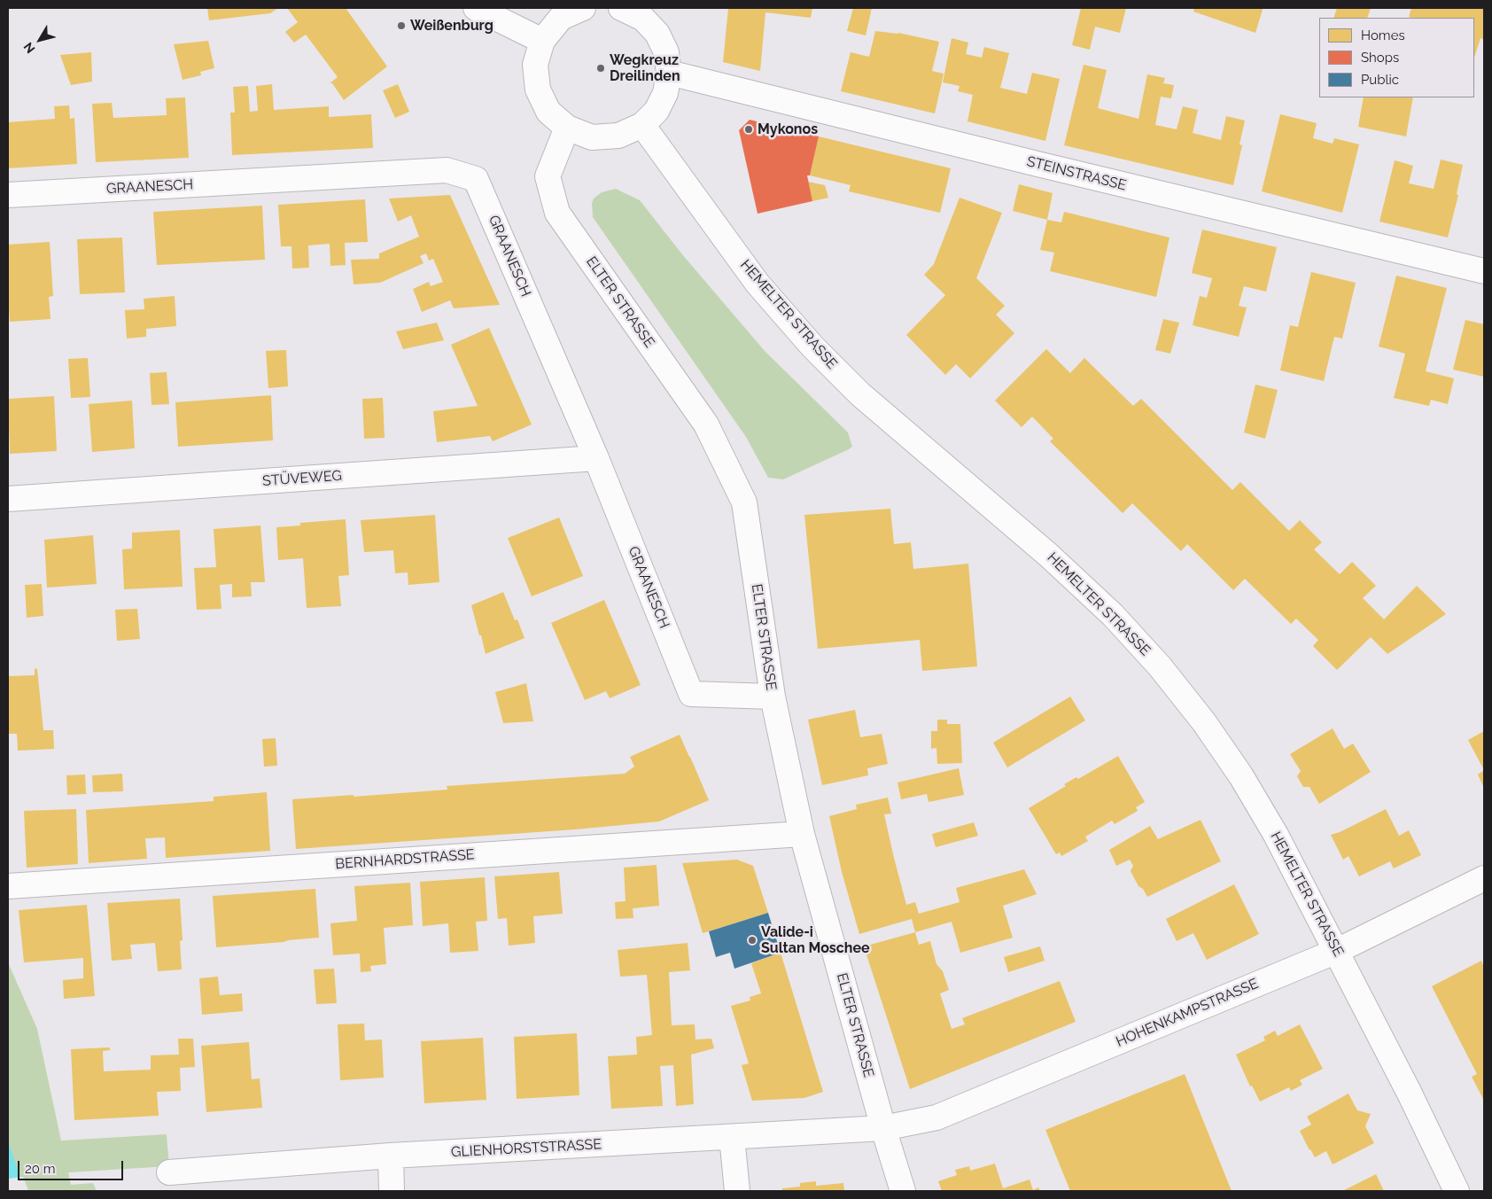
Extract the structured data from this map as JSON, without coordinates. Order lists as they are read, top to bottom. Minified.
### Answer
{"streets":{"street":["STEINSTRASSE","GRAANESCH","ELTER STRASSE","HEMELTER STRASSE","STÜVEWEG","BERNHARDSTRASSE","HOHENKAMPSTRASSE","GLIENHORSTSTRASSE"]},"crossings":[["GRAANESCH","ELTER STRASSE"],["GRAANESCH","STÜVEWEG"],["ELTER STRASSE","BERNHARDSTRASSE"],["ELTER STRASSE","HOHENKAMPSTRASSE"],["ELTER STRASSE","GLIENHORSTSTRASSE"],["HEMELTER STRASSE","HOHENKAMPSTRASSE"],["HOHENKAMPSTRASSE","GLIENHORSTSTRASSE"]],"places":["Weißenburg","Wegkreuz Dreilinden","Mykonos","Valide-i Sultan Moschee"],"legend":["Homes","Shops","Public"],"scale_bar":"20 m","north":"bottom left"}
